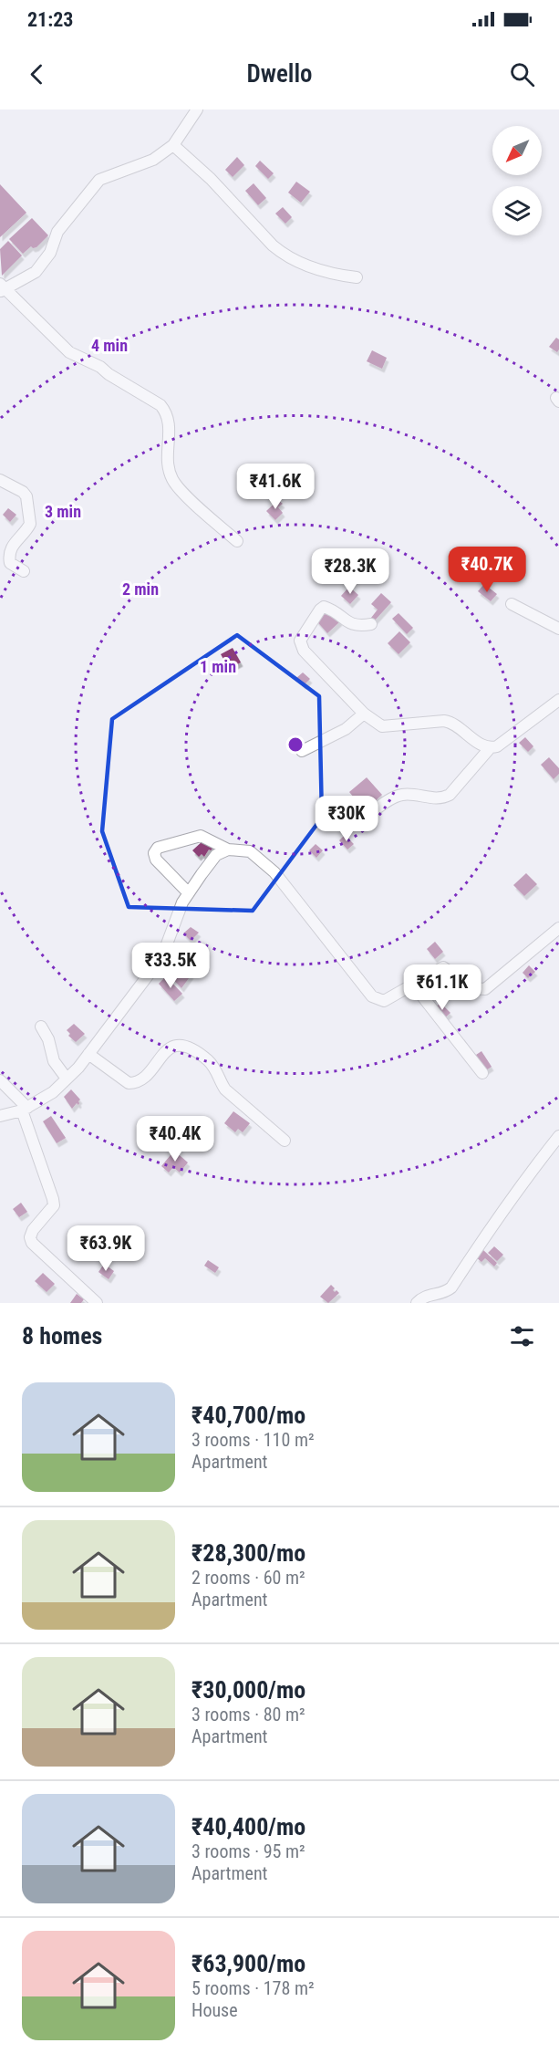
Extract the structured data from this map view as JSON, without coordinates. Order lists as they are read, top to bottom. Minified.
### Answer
{"north":"bottom left","page":{"status":"21:23","header":"Dwello","price":["₹41.6K","₹40.7K","₹28.3K","₹30K","₹33.5K","₹61.1K","₹40.4K","₹63.9K"],"heading":"8 homes","list":[{"name":"₹40,700/mo","note":"3 rooms · 110 m² · Apartment"},{"name":"₹28,300/mo","note":"2 rooms · 60 m² · Apartment"},{"name":"₹30,000/mo","note":"3 rooms · 80 m² · Apartment"},{"name":"₹40,400/mo","note":"3 rooms · 95 m² · Apartment"},{"name":"₹63,900/mo","note":"5 rooms · 178 m² · House"}]},"rings":["4 min","3 min","2 min","1 min"]}
